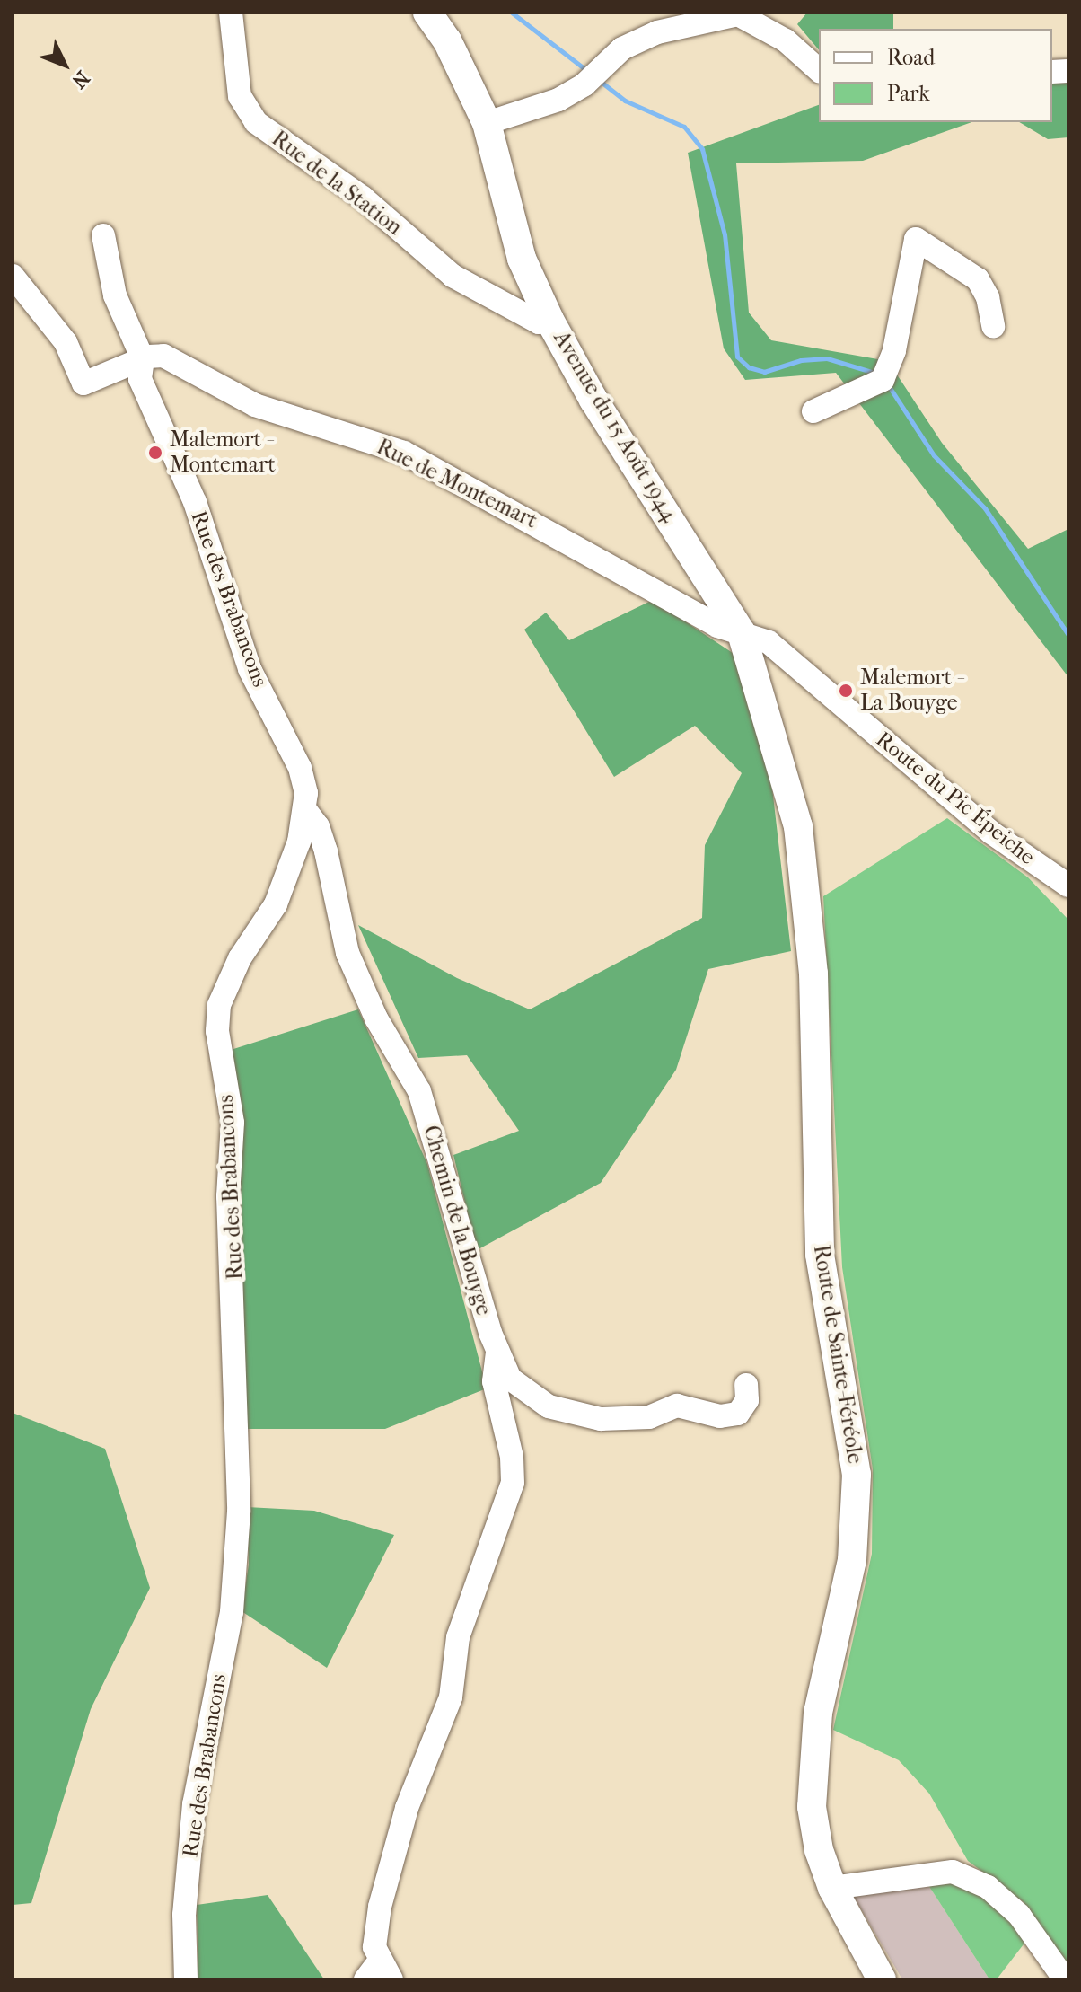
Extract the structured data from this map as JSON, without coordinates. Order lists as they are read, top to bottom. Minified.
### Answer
{"streets":{"main road":["Avenue du 15 Août 1944","Route de Sainte-Féréole"],"street":["Rue de la Station","Rue de Montemart","Rue des Brabancons","Route du Pic Épeiche","Chemin de la Bouyge"]},"crossings":[["Rue de la Station","Avenue du 15 Août 1944"],["Avenue du 15 Août 1944","Rue de Montemart"],["Avenue du 15 Août 1944","Route du Pic Épeiche"],["Avenue du 15 Août 1944","Route de Sainte-Féréole"],["Rue de Montemart","Rue des Brabancons"],["Rue de Montemart","Route du Pic Épeiche"],["Rue de Montemart","Route de Sainte-Féréole"],["Rue des Brabancons","Chemin de la Bouyge"],["Route du Pic Épeiche","Route de Sainte-Féréole"]],"places":["Malemort - Montemart","Malemort - La Bouyge"],"legend":["Road","Park"],"north":"bottom right"}
